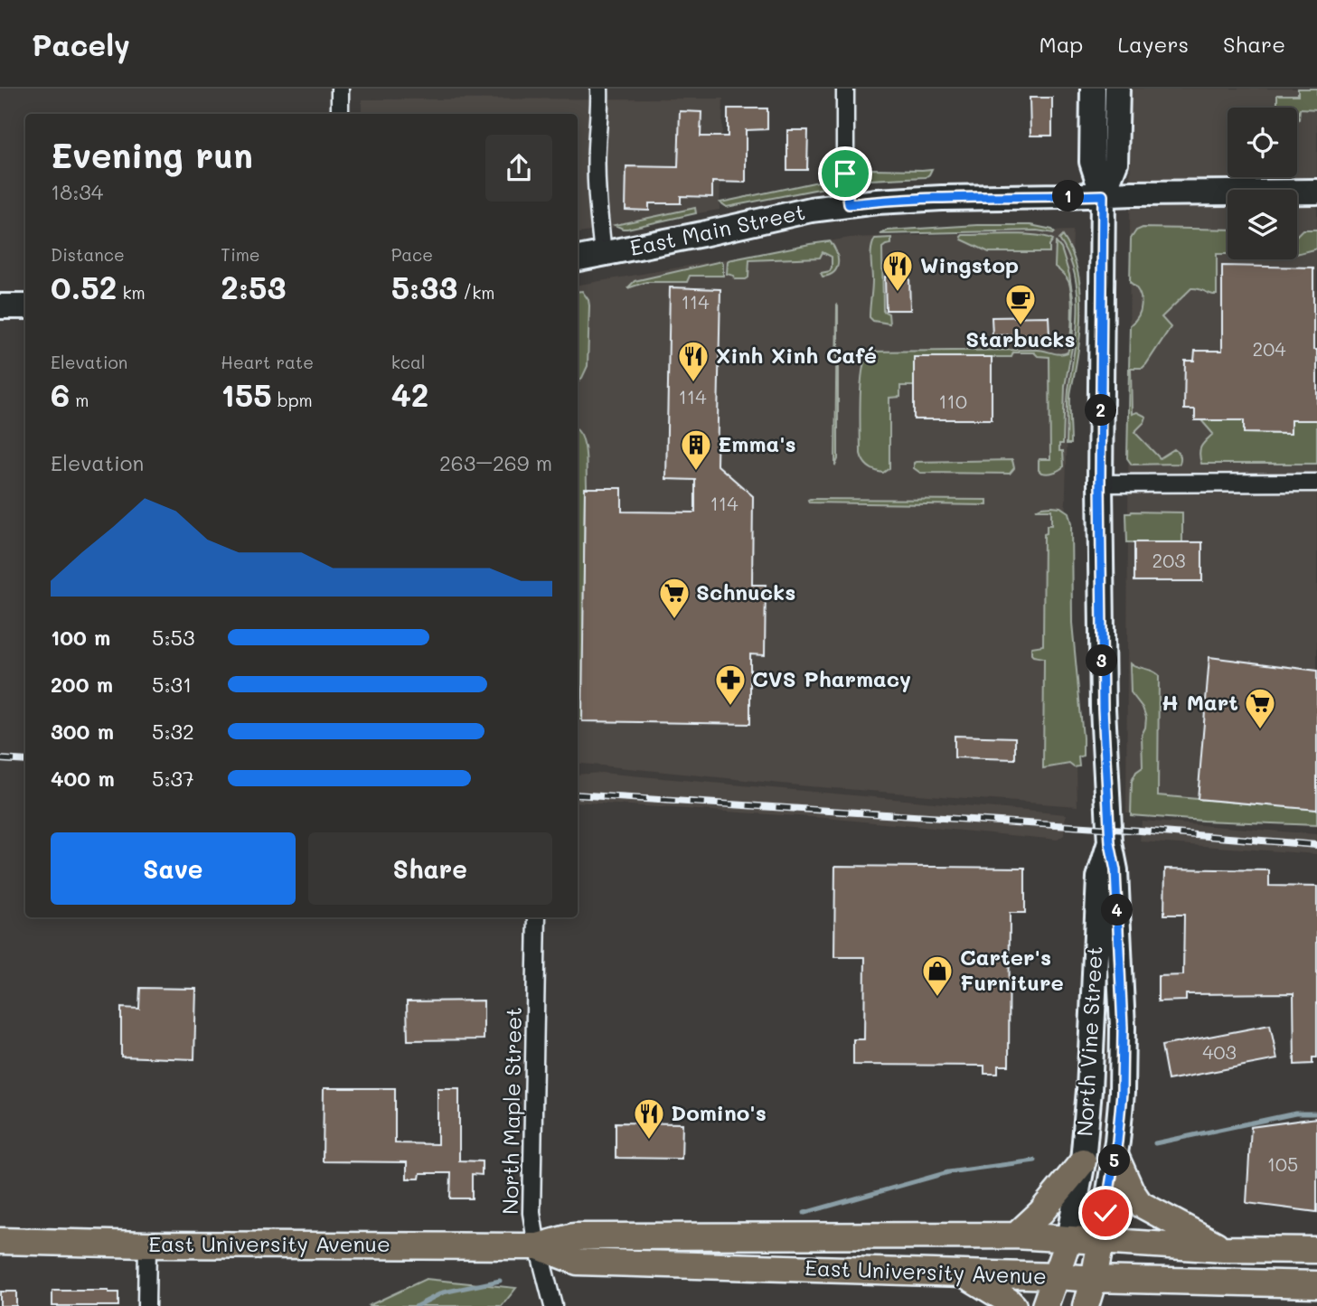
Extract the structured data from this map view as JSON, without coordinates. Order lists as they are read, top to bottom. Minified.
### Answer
{"streets":{"main road":["East Main Street","North Vine Street","East University Avenue"],"street":["North Maple Street"]},"crossings":[["East Main Street","North Vine Street"],["North Vine Street","East University Avenue"],["North Maple Street","East University Avenue"]],"places":{"restaurant":["Wingstop","Xinh Xinh Café","Domino's"],"cafe":["Starbucks"],"building":["Emma's"],"supermarket":["Schnucks","H Mart"],"pharmacy":["CVS Pharmacy"],"shop":["Carter's Furniture"]},"house_numbers":["114","204","114","110","114","203","403","105"],"page":{"header":"Pacely","nav":["Map","Layers","Share"],"heading":["Evening run","18:34"],"pins":["1","2","3","4","5"],"stats":[["Distance","0.52 km"],["Time","2:53"],["Pace","5:33 /km"],["Elevation","6 m"],["Heart rate","155 bpm"],["kcal","42"]],"chart":["Elevation","263–269 m"],"list":[{"name":"100 m","note":"5:53"},{"name":"200 m","note":"5:31"},{"name":"300 m","note":"5:32"},{"name":"400 m","note":"5:37"}],"buttons":["Save","Share"]}}
